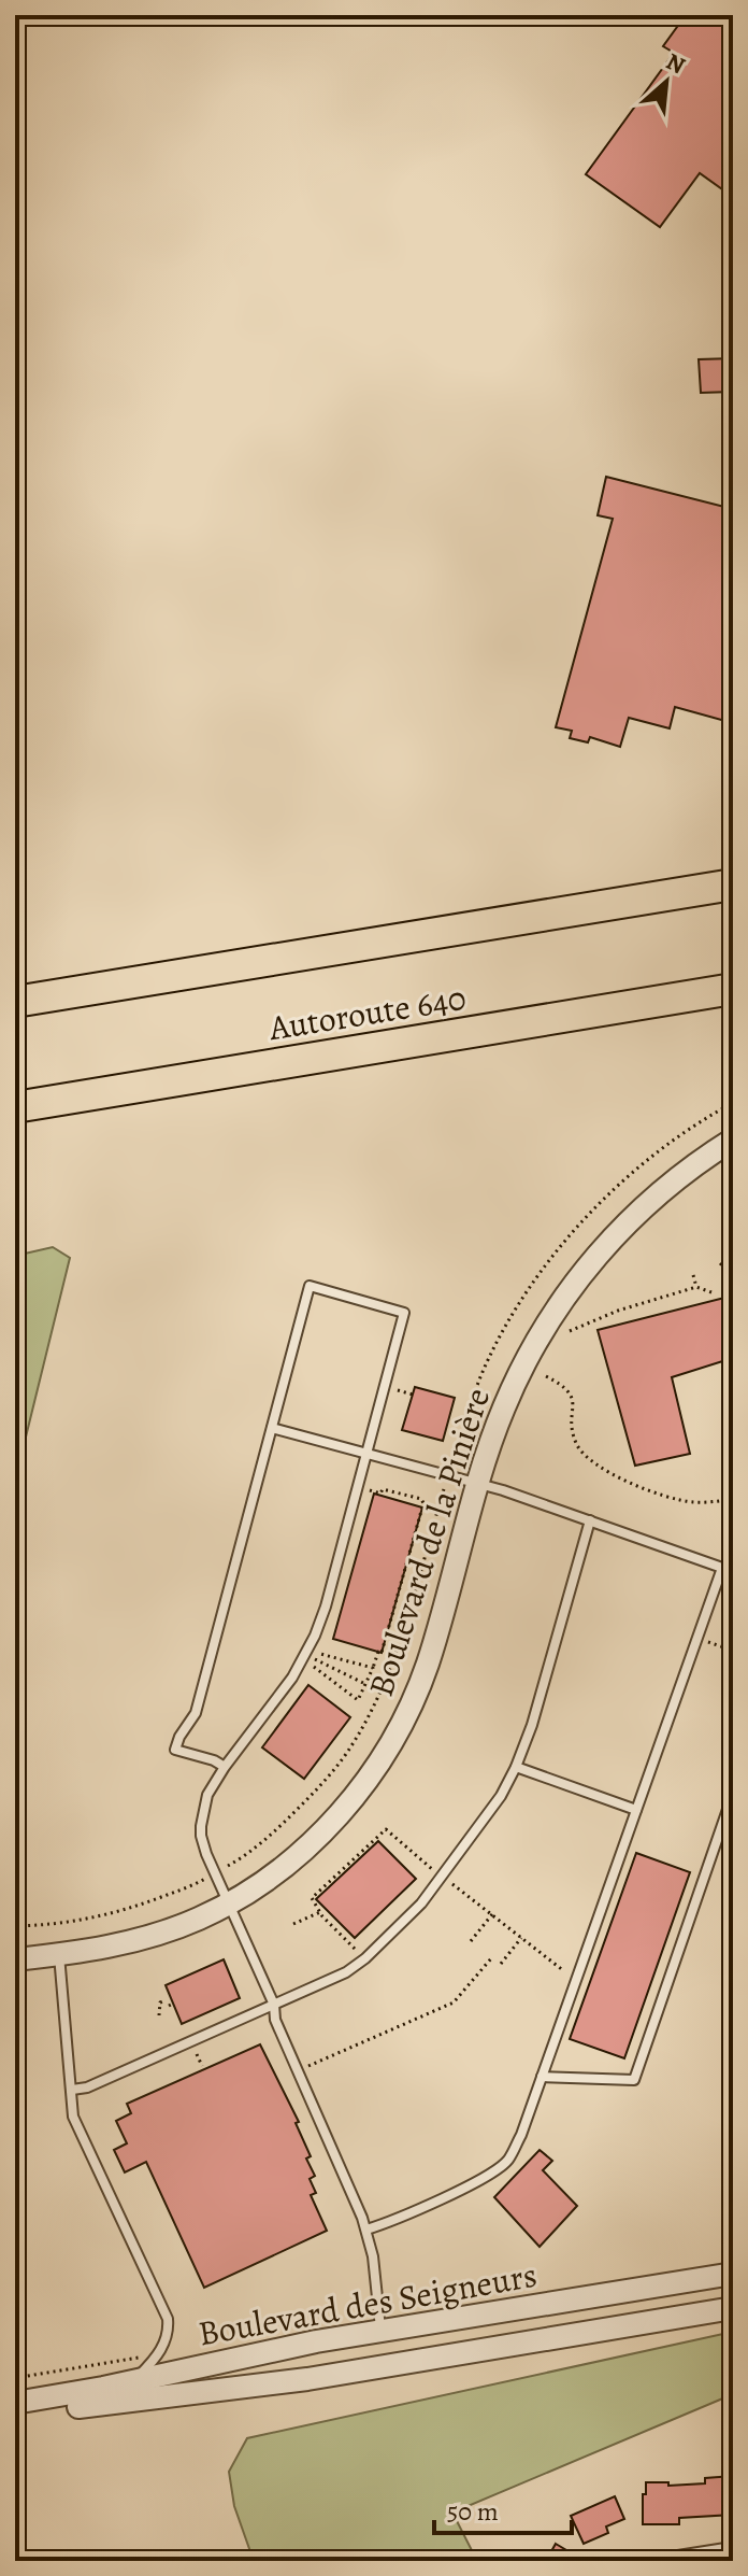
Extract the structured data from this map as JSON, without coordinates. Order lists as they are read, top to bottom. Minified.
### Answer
{"streets":{"highway":["Autoroute 640"],"street":["Boulevard de la Pinière","Boulevard des Seigneurs"]},"scale_bar":"50 m","north":"top right"}
